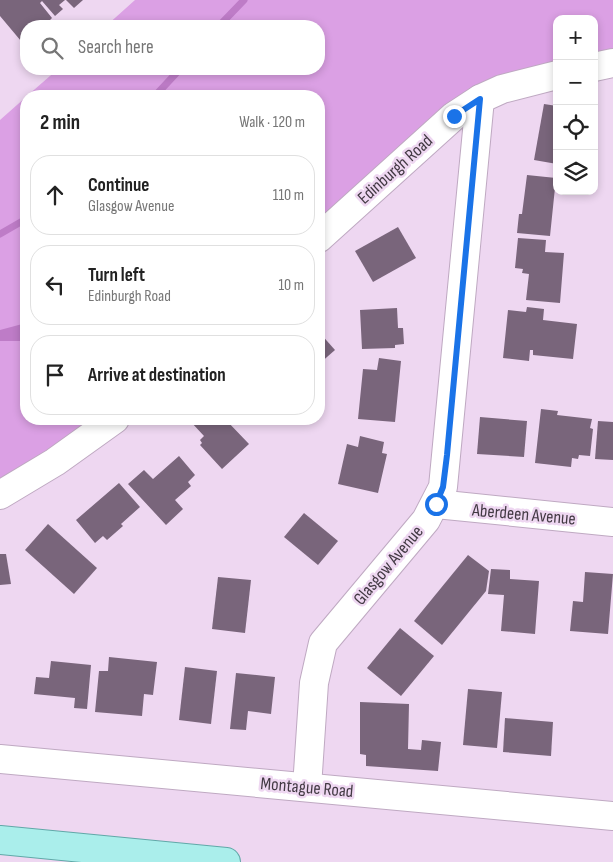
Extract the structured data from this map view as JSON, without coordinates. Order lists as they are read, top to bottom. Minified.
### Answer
{"streets":{"street":["Edinburgh Road","Aberdeen Avenue","Glasgow Avenue","Montague Road"]},"crossings":[["Edinburgh Road","Glasgow Avenue"],["Aberdeen Avenue","Glasgow Avenue"],["Glasgow Avenue","Montague Road"]],"page":{"map_buttons":["+","−"],"search":"Search here","heading":["2 min","Walk · 120 m"],"list":[["Continue","Glasgow Avenue","110 m"],["Turn left","Edinburgh Road","10 m"],"Arrive at destination"]}}
